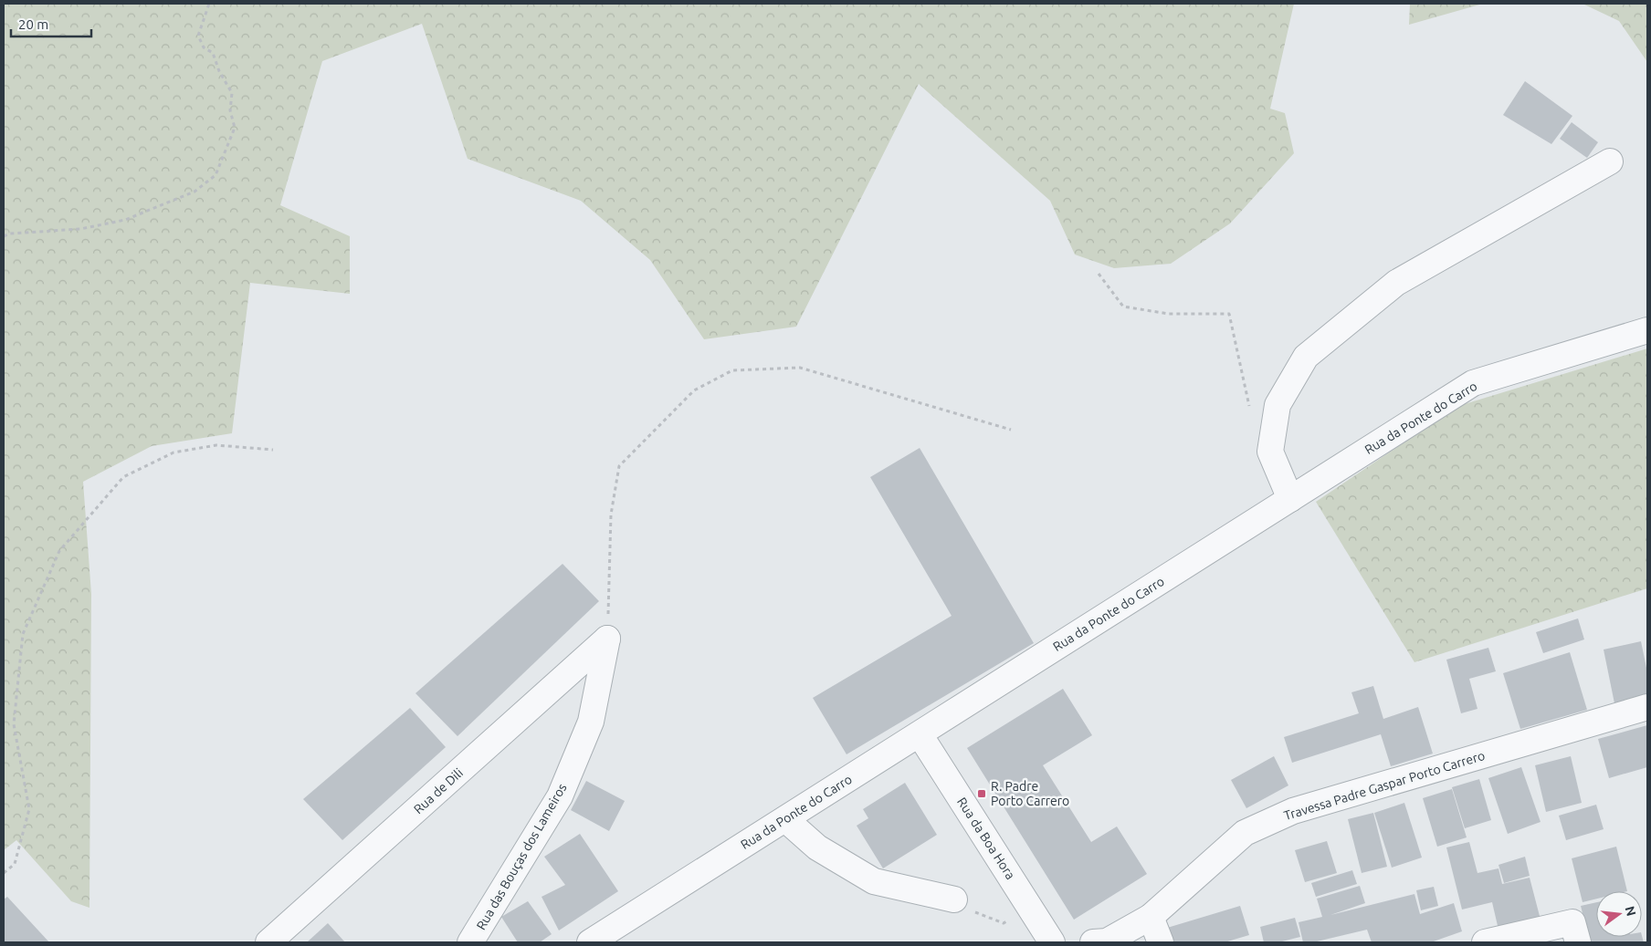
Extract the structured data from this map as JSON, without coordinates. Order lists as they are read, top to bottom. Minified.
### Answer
{"streets":{"street":["Rua da Ponte do Carro","Travessa Padre Gaspar Porto Carrero","Rua de Dili","Rua da Boa Hora","Rua das Bouças dos Lameiros"]},"crossings":[["Rua da Ponte do Carro","Rua da Boa Hora"],["Rua de Dili","Rua das Bouças dos Lameiros"]],"places":{"transit":["R. Padre Porto Carrero"]},"scale_bar":"20 m","north":"right"}
